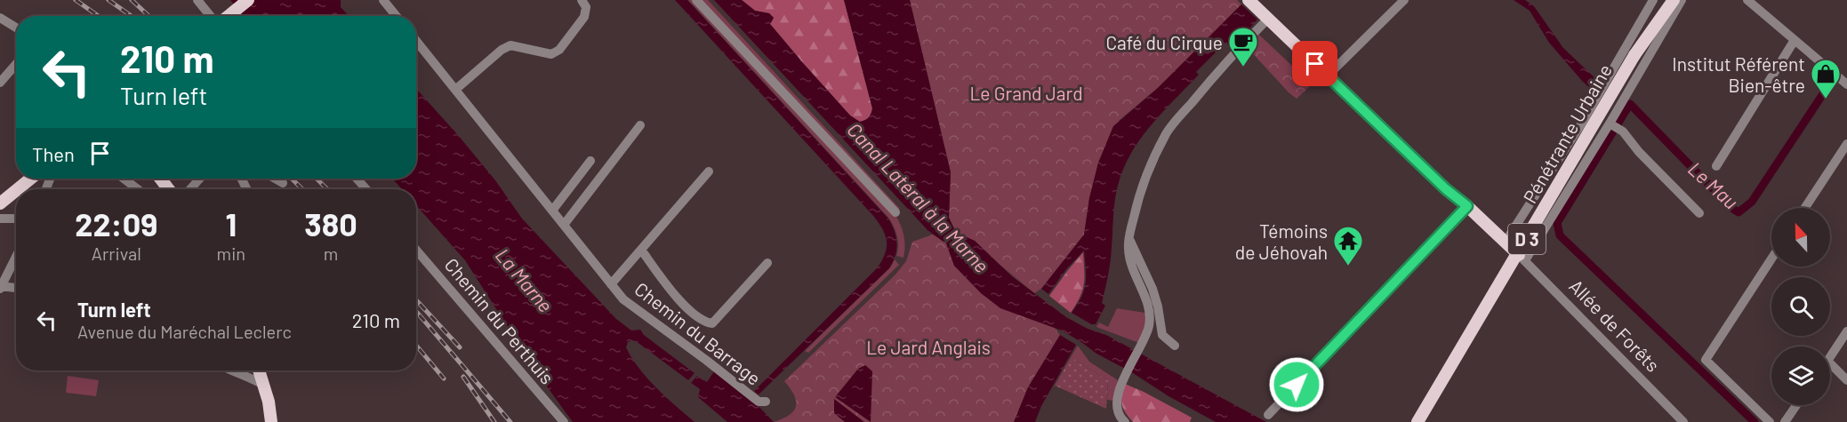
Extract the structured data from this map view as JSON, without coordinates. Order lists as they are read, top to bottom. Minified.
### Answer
{"streets":{"main road":["Pénétrante Urbaine","D 3"],"street":["Chemin du Perthuis","Allée de Forêts","Chemin du Barrage"]},"crossings":[["Pénétrante Urbaine","D 3"]],"water":["Le Mau","Canal Latéral à la Marne","La Marne"],"parks":["Le Grand Jard","Le Jard Anglais"],"places":{"cafe":["Café du Cirque"],"shop":["Institut Référent Bien-être"],"temple":["Témoins de Jéhovah"]},"north":"top","page":{"turn":["210 m","Turn left"],"then":"Then","eta":["22:09","Arrival","1","min","380","m"],"list":[{"name":"Turn left","note":"Avenue du Maréchal Leclerc","value":"210 m"}]}}
